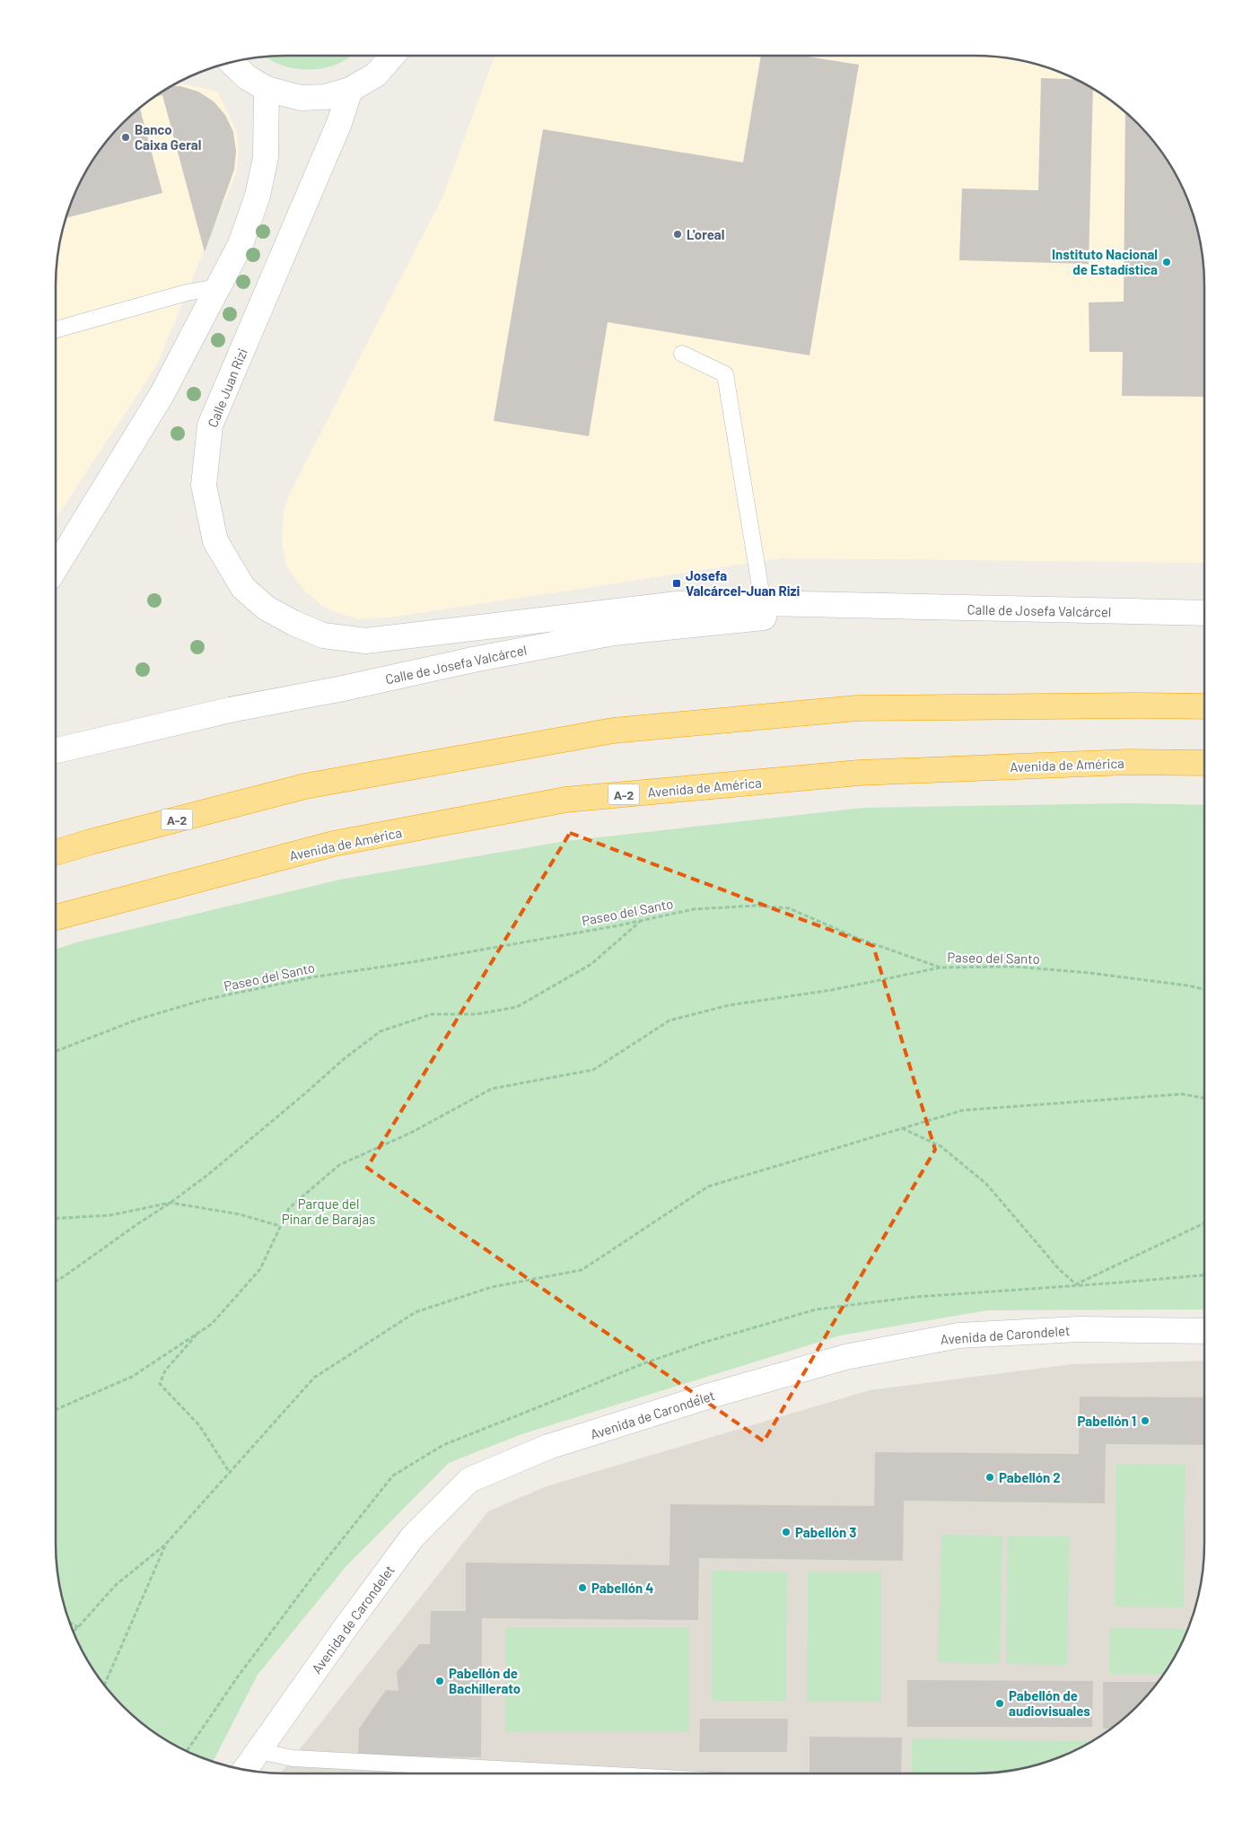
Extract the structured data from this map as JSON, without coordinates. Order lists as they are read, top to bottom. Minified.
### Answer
{"streets":{"highway":["Avenida de América","A-2"],"street":["Calle Juan Rizi","Calle de Josefa Valcárcel","Avenida de Carondelet"],"path":["Paseo del Santo"]},"crossings":[["Calle Juan Rizi","Calle de Josefa Valcárcel"]],"parks":["Parque del Pinar de Barajas"],"places":{"other":["Banco Caixa Geral","L'oreal","Instituto Nacional de Estadística","Pabellón 1","Pabellón 2","Pabellón 3","Pabellón 4","Pabellón de Bachillerato","Pabellón de audiovisuales"],"transit":["Josefa Valcárcel-Juan Rizi"]}}
